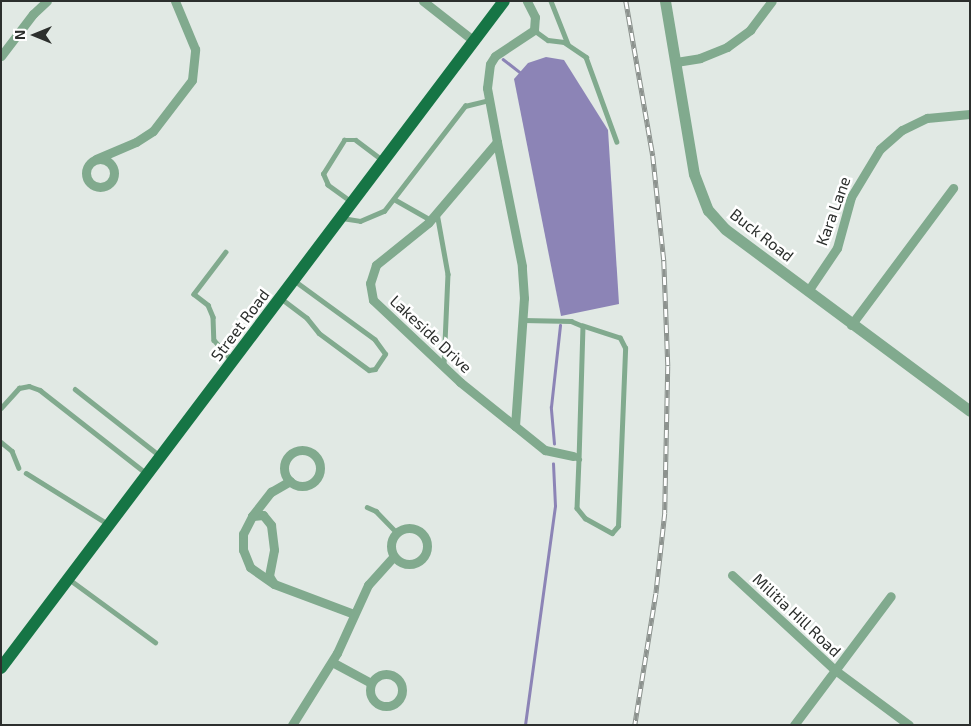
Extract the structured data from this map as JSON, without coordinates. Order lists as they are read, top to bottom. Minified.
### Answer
{"streets":{"main road":["Street Road"],"street":["Kara Lane","Buck Road","Lakeside Drive","Militia Hill Road"]},"crossings":[["Kara Lane","Buck Road"]],"north":"left"}
